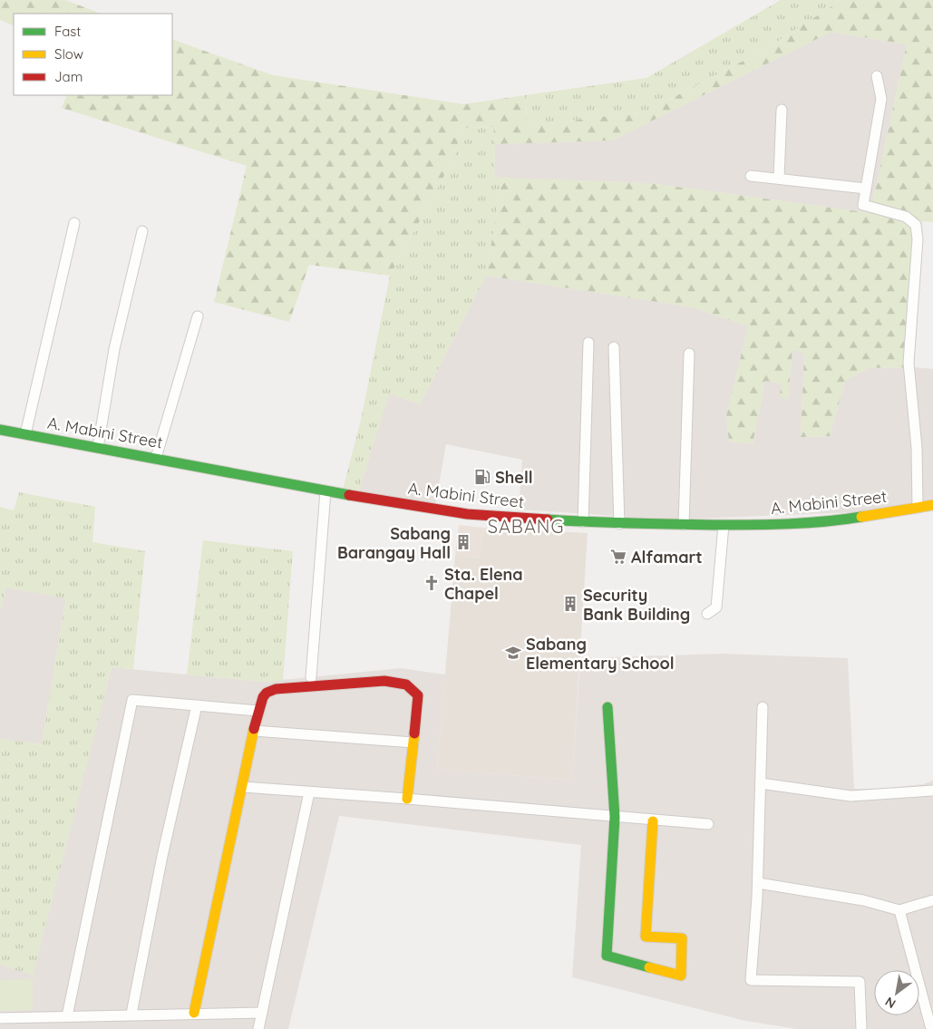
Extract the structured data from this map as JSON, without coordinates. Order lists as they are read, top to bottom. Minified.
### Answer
{"streets":{"street":["A. Mabini Street"]},"districts":["SABANG"],"places":{"fuel station":["Shell"],"building":["Sabang Barangay Hall","Security Bank Building"],"supermarket":["Alfamart"],"church":["Sta. Elena Chapel"],"school or university":["Sabang Elementary School"]},"legend":["Fast","Slow","Jam"],"north":"bottom left"}
